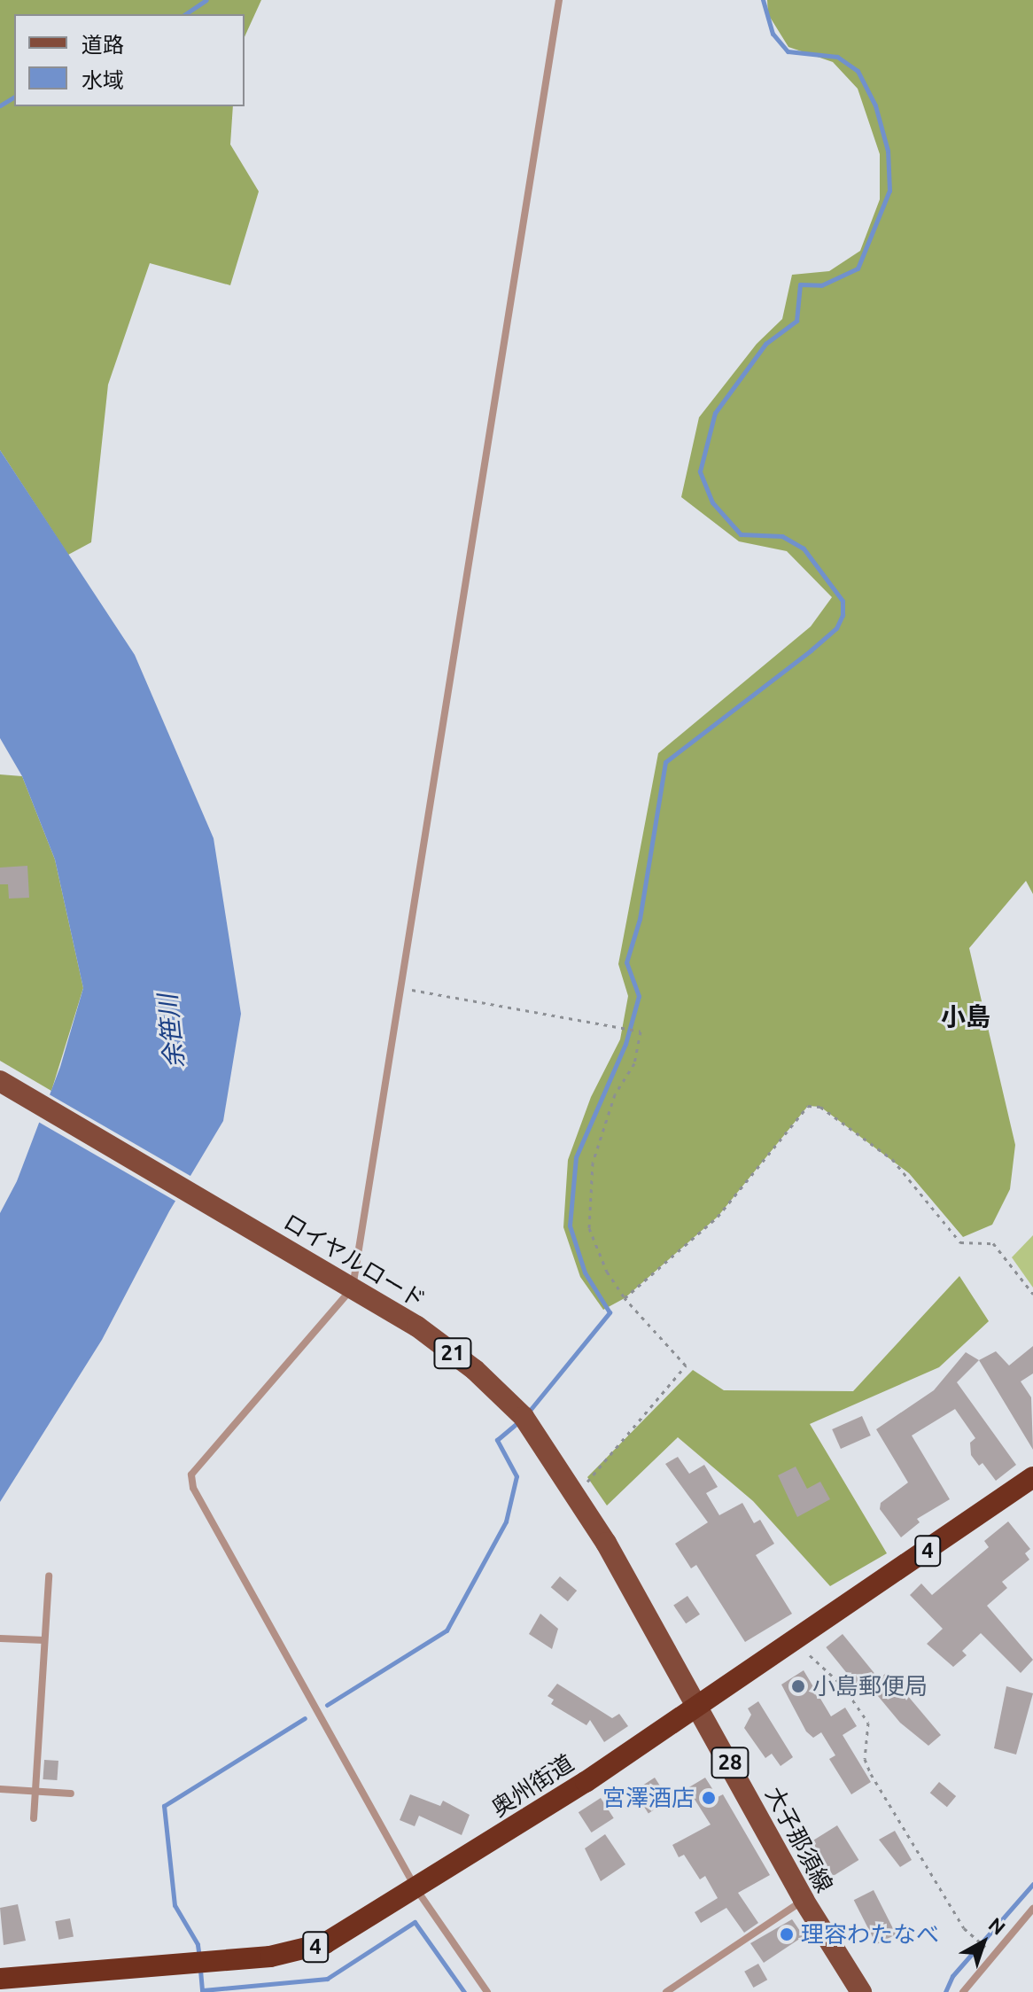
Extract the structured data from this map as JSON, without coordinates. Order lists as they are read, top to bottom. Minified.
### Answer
{"streets":{"highway":["4","奥州街道"],"main road":["ロイヤルロード","21","28","大子那須線"]},"crossings":[["ロイヤルロード","奥州街道"],["ロイヤルロード","大子那須線"],["奥州街道","大子那須線"]],"districts":["小島"],"water":["余笹川"],"places":["小島郵便局","宮澤酒店","理容わたなべ"],"legend":["道路","水域"],"north":"top right"}
